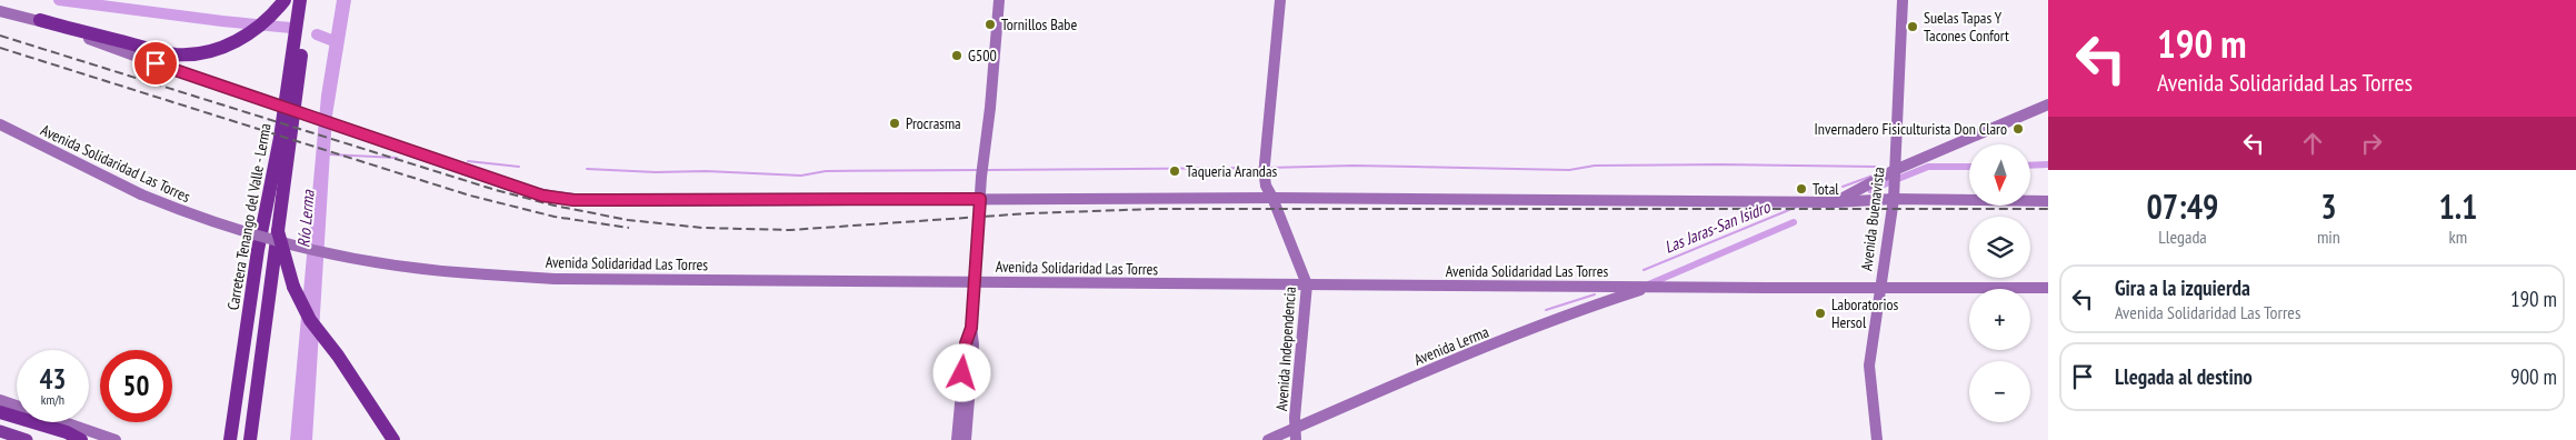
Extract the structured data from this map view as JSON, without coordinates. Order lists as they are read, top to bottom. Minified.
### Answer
{"streets":{"highway":["Carretera Tenango del Valle - Lerma"],"main road":["Avenida Solidaridad Las Torres","Avenida Buenavista","Avenida Lerma","Avenida Independencia"]},"crossings":[["Avenida Solidaridad Las Torres","Avenida Buenavista"],["Avenida Solidaridad Las Torres","Avenida Lerma"],["Avenida Solidaridad Las Torres","Avenida Independencia"],["Avenida Lerma","Avenida Independencia"]],"water":["Río Lerma","Las Jaras-San Isidro"],"places":["Tornillos Babe","Suelas Tapas Y Tacones Confort","G500","Procrasma","Invernadero Fisiculturista Don Claro","Taqueria Arandas","Total","Laboratorios Hersol"],"north":"bottom","page":{"turn":["190 m","Avenida Solidaridad Las Torres"],"map_buttons":["+","−"],"eta":["07:49","Llegada","3","min","1.1","km"],"list":[{"name":"Gira a la izquierda","note":"Avenida Solidaridad Las Torres","value":"190 m"},{"name":"Llegada al destino","value":"900 m"}],"speed":"43 km/h","limit":"50"}}
